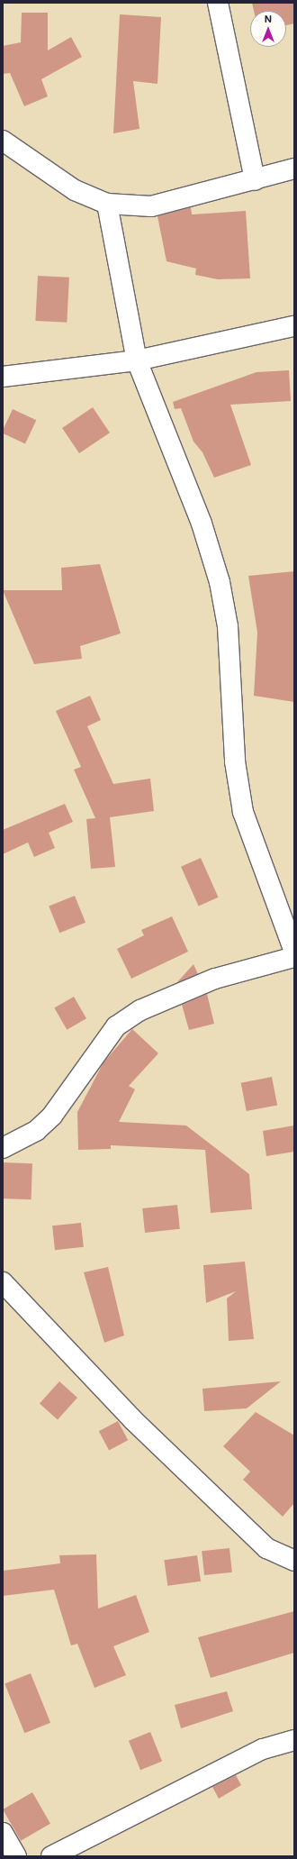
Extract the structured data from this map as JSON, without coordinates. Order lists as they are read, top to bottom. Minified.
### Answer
{"north":"top"}
